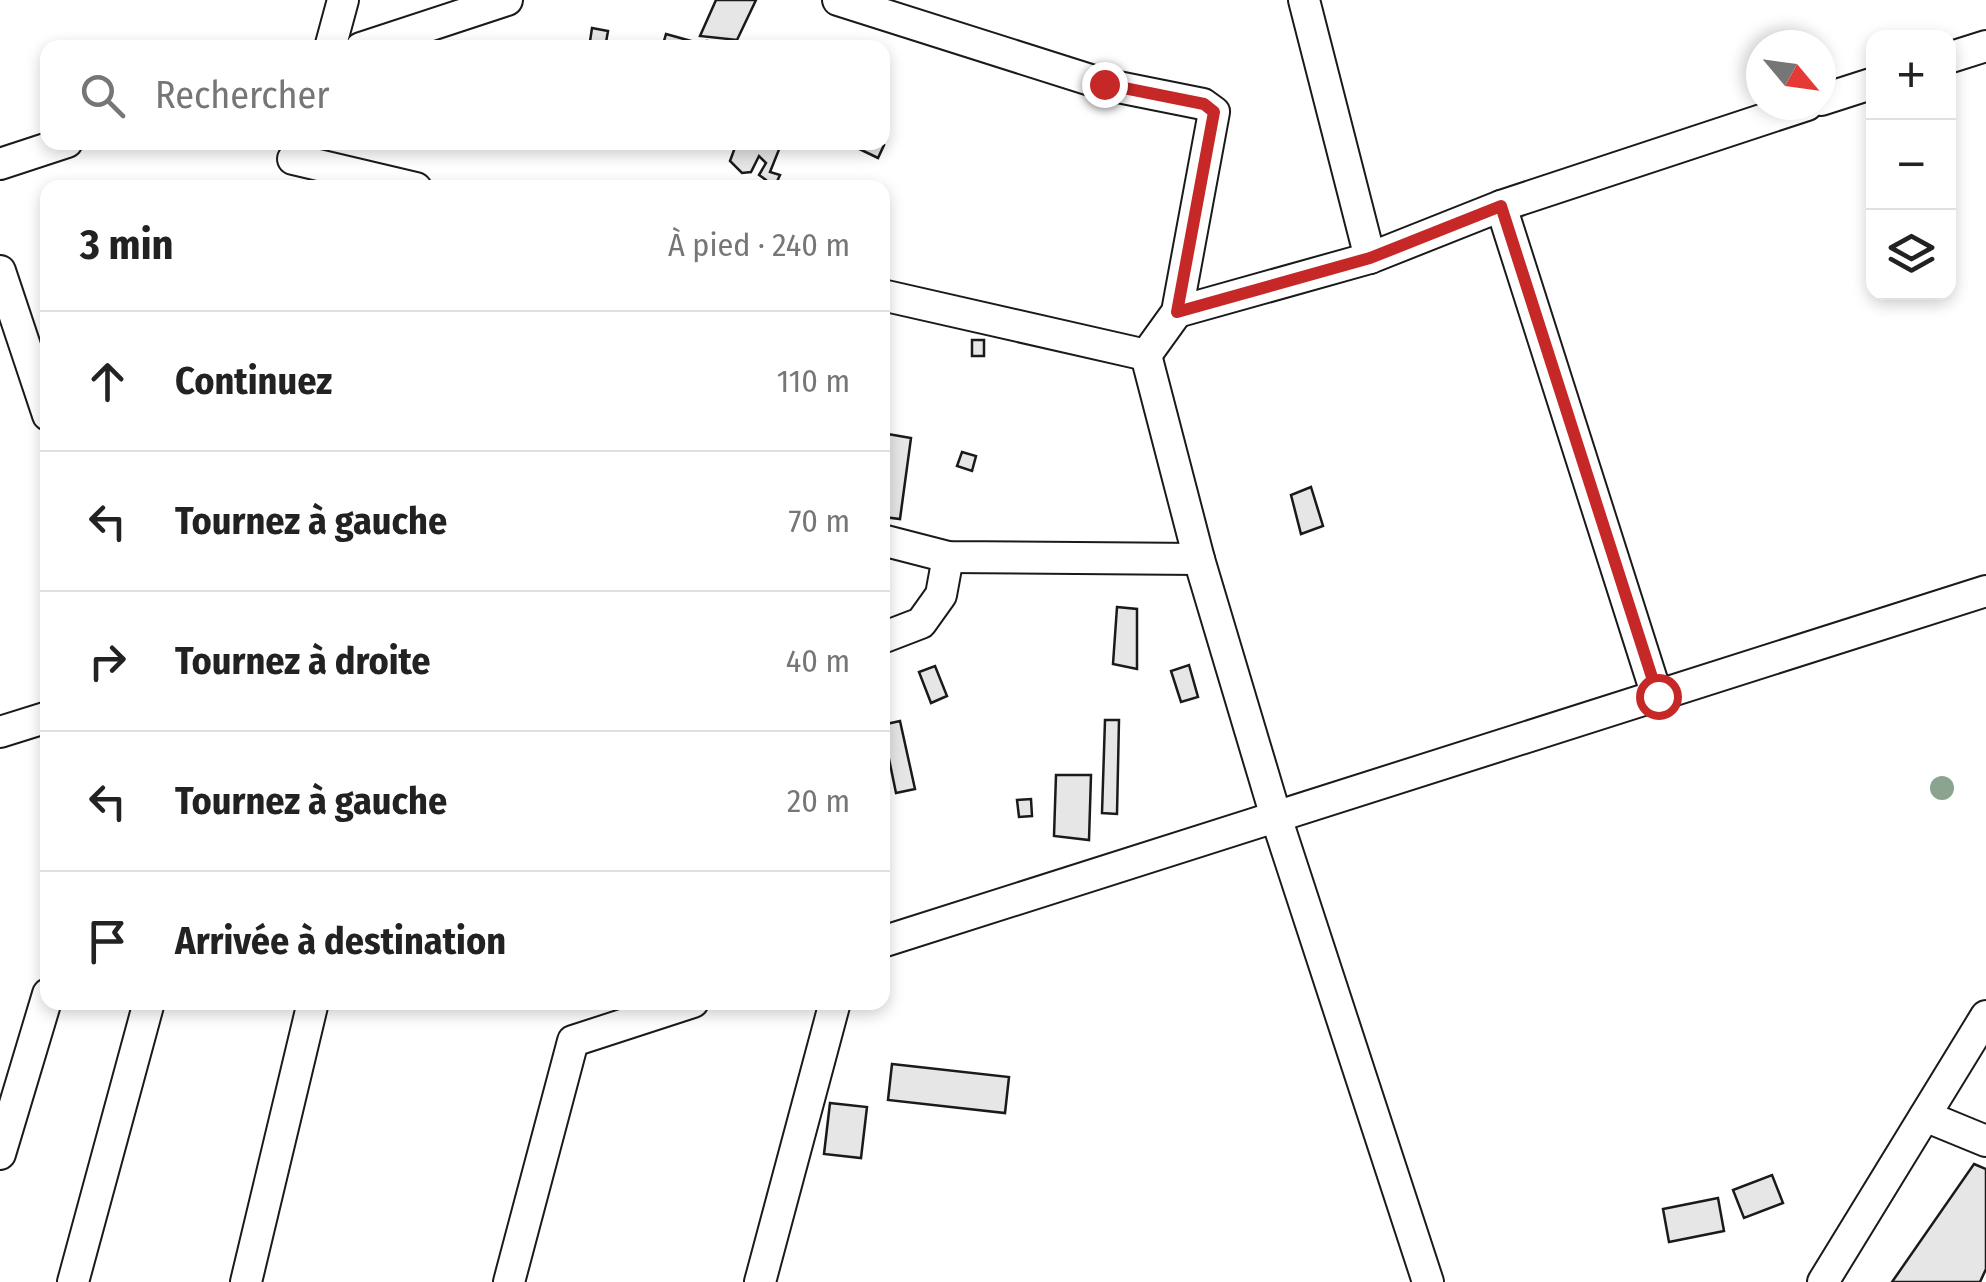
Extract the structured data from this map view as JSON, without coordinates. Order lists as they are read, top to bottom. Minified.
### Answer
{"north":"bottom right","page":{"map_buttons":["+","−"],"search":"Rechercher","heading":["3 min","À pied · 240 m"],"list":[["Continuez","110 m"],["Tournez à gauche","70 m"],["Tournez à droite","40 m"],["Tournez à gauche","20 m"],"Arrivée à destination"]}}
